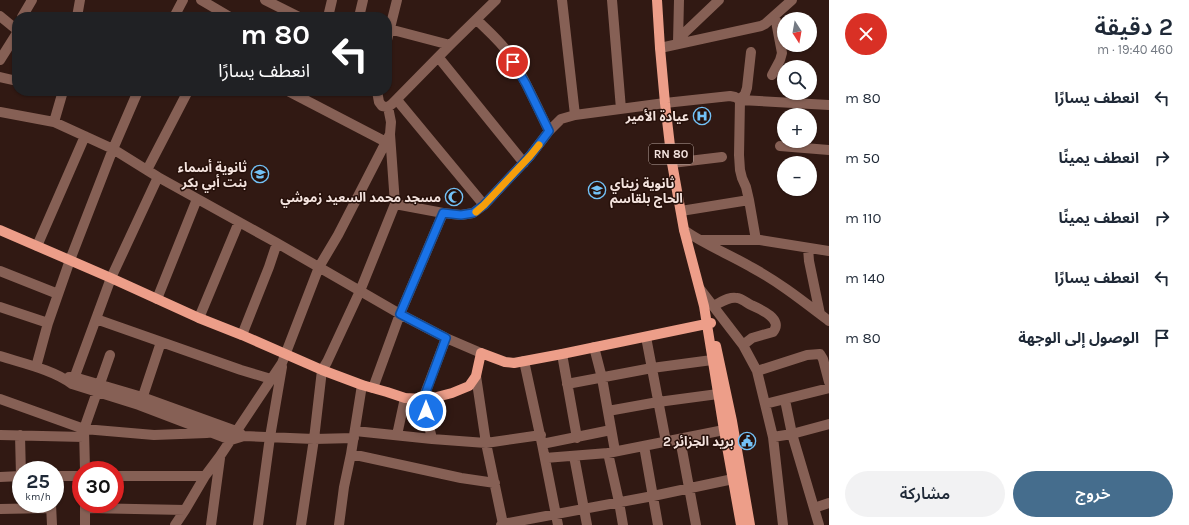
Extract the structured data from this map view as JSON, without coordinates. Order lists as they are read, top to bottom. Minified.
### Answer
{"streets":{"main road":["RN 80"]},"places":{"hospital":["عيادة الأمير"],"school or university":["ثانوية أسماء بنت أبي بكر","ثانوية زيناي الحاج بلقاسم"],"mosque":["مسجد محمد السعيد زموشي"],"public building":["بريد الجزائر 2"]},"north":"bottom","page":{"heading":["2 دقيقة","460 m · 19:40"],"map_buttons":["+","−"],"turn":["80 m","انعطف يسارًا"],"list":[{"name":"انعطف يسارًا","value":"80 m"},{"name":"انعطف يمينًا","value":"50 m"},{"name":"انعطف يمينًا","value":"110 m"},{"name":"انعطف يسارًا","value":"140 m"},{"name":"الوصول إلى الوجهة","value":"80 m"}],"speed":"25 km/h","limit":"30","buttons":["خروج","مشاركة"]}}
